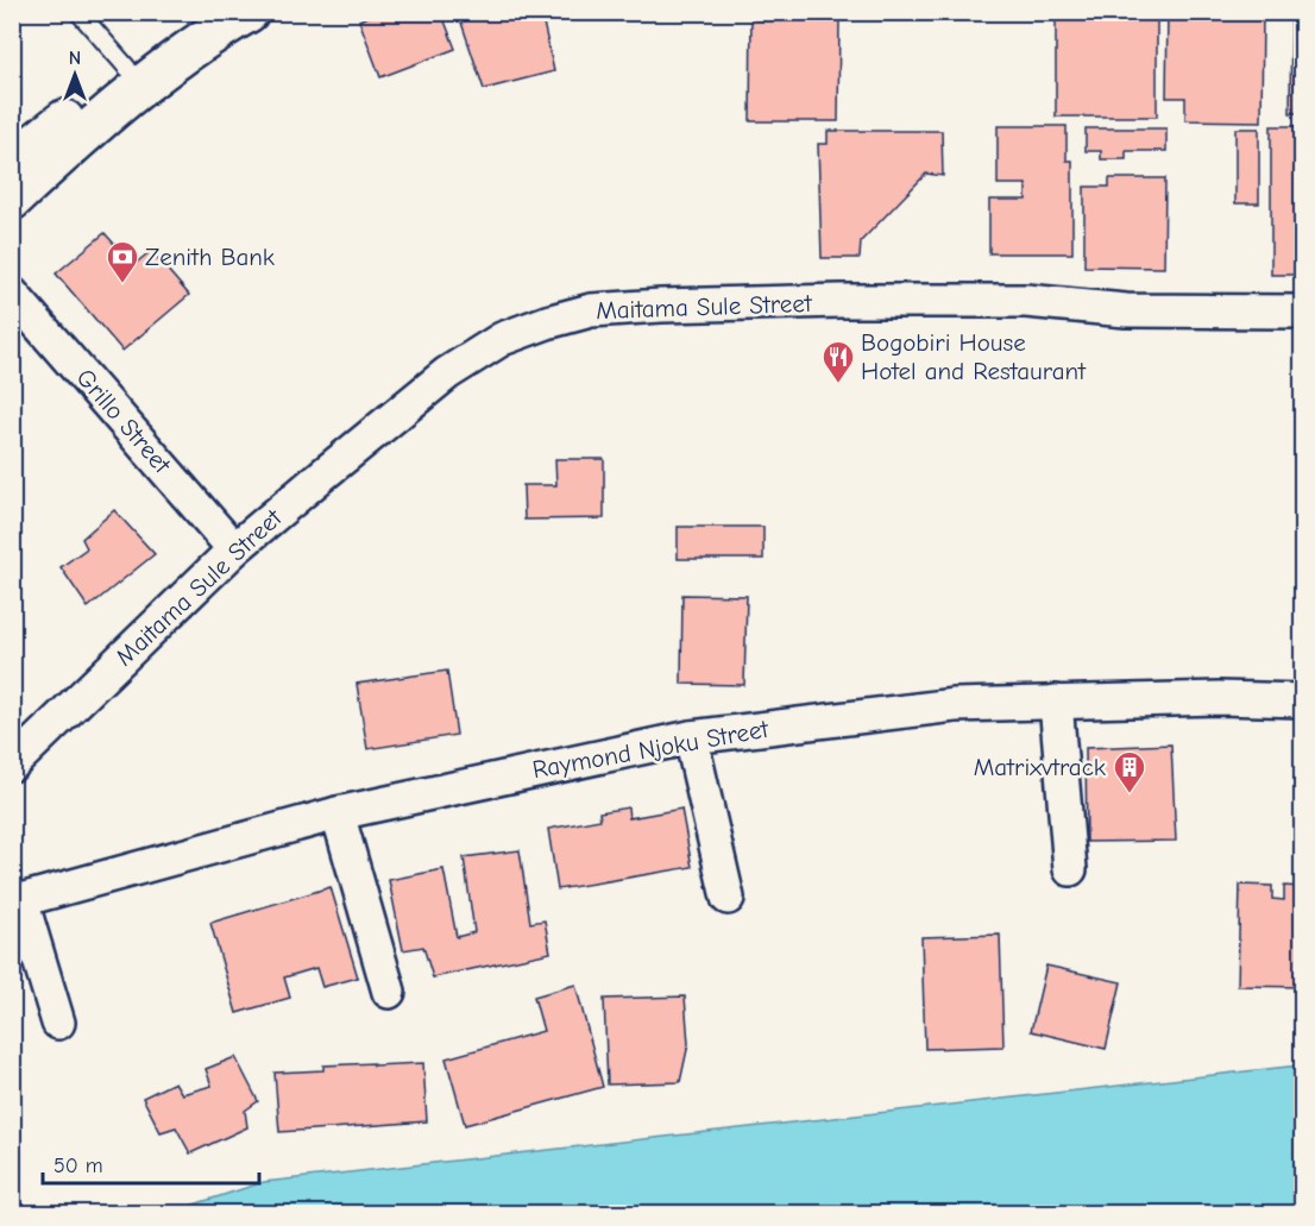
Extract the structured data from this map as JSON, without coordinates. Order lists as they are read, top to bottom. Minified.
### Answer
{"streets":{"street":["Maitama Sule Street","Grillo Street","Raymond Njoku Street"]},"crossings":[["Maitama Sule Street","Grillo Street"]],"places":{"bank":["Zenith Bank"],"restaurant":["Bogobiri House Hotel and Restaurant"],"building":["Matrixvtrack"]},"scale_bar":"50 m","north":"top"}
